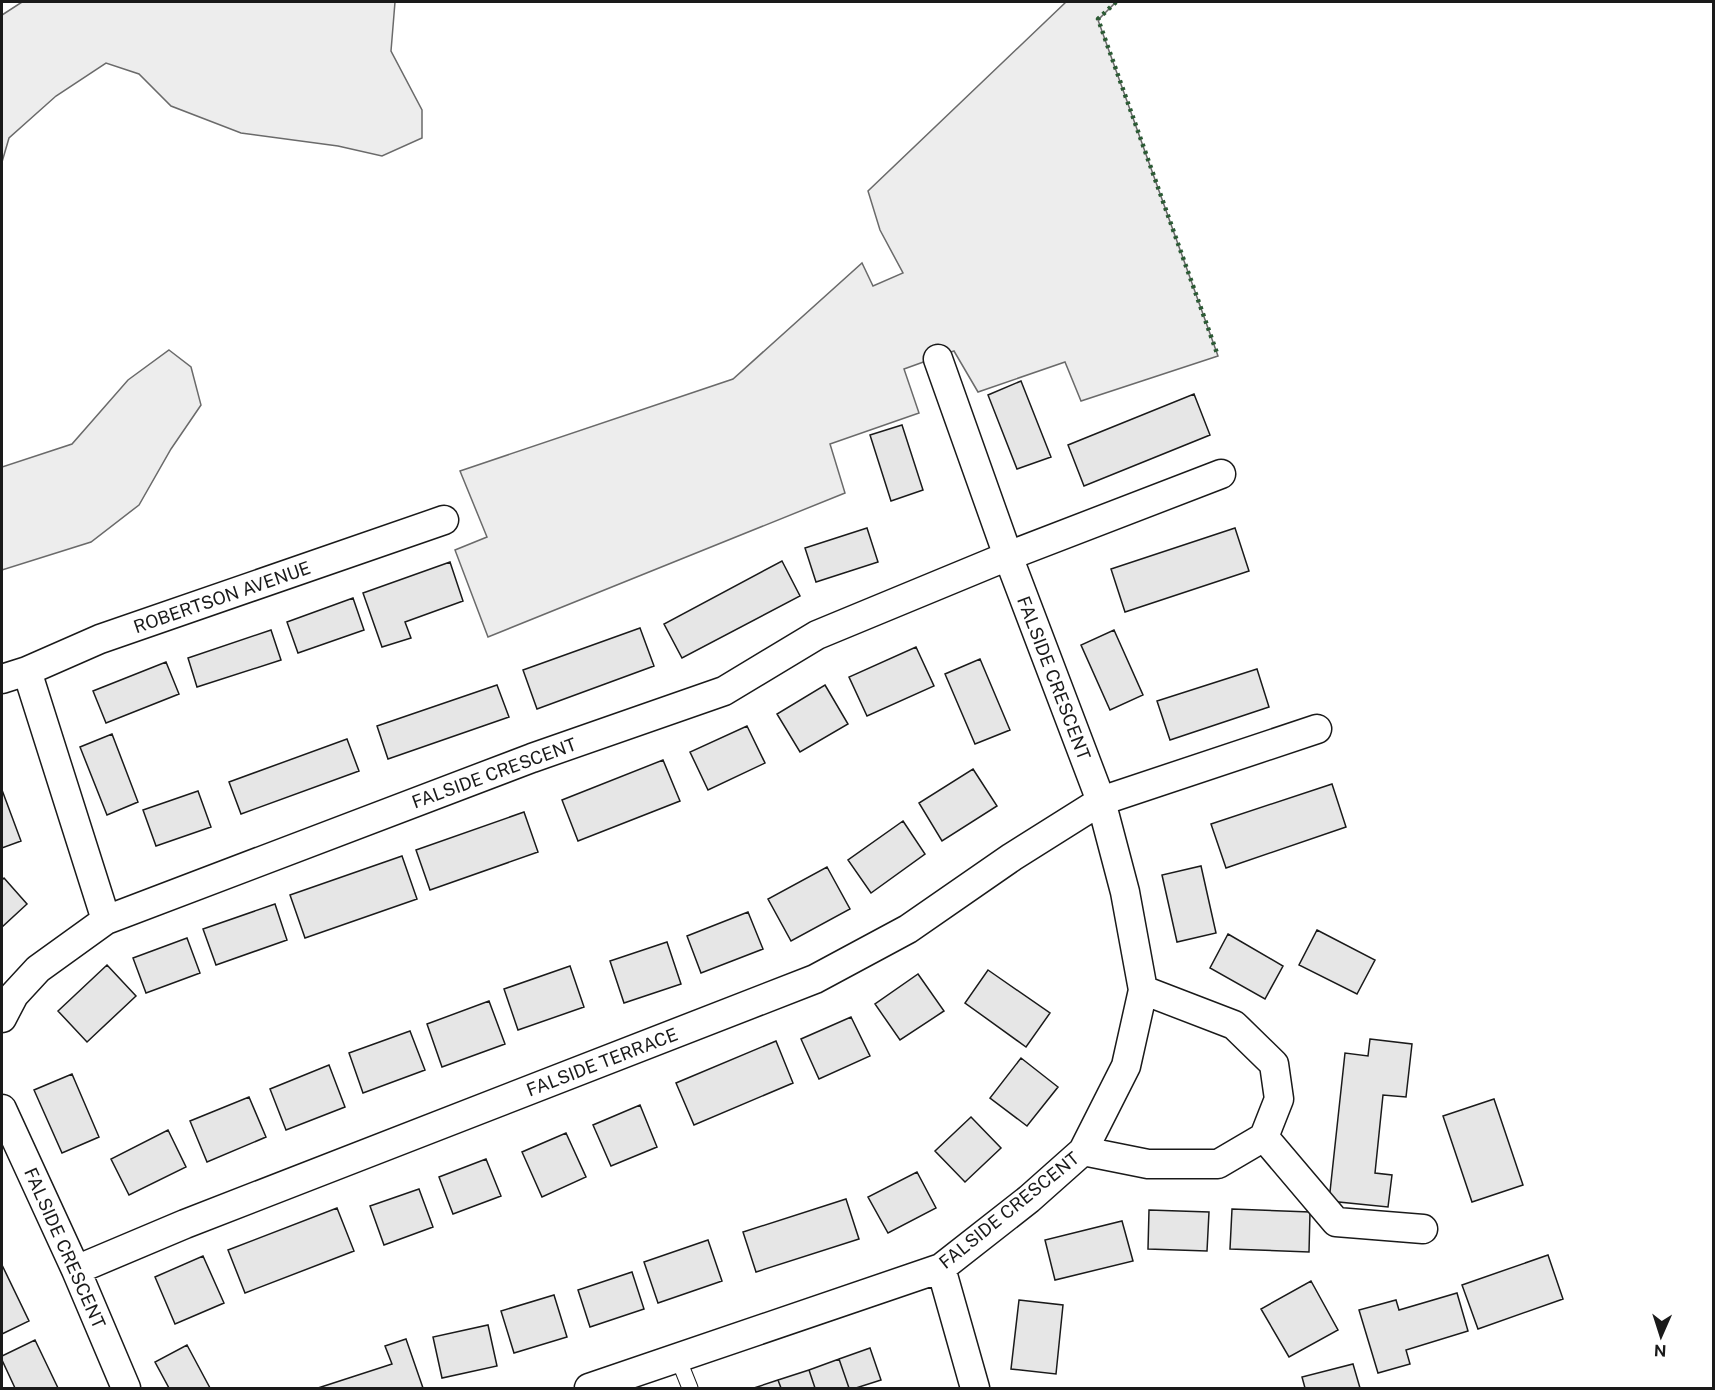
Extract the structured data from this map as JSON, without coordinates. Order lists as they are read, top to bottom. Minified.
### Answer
{"streets":{"street":["ROBERTSON AVENUE","FALSIDE CRESCENT","FALSIDE TERRACE"]},"crossings":[["FALSIDE CRESCENT","FALSIDE TERRACE"]],"north":"bottom"}
